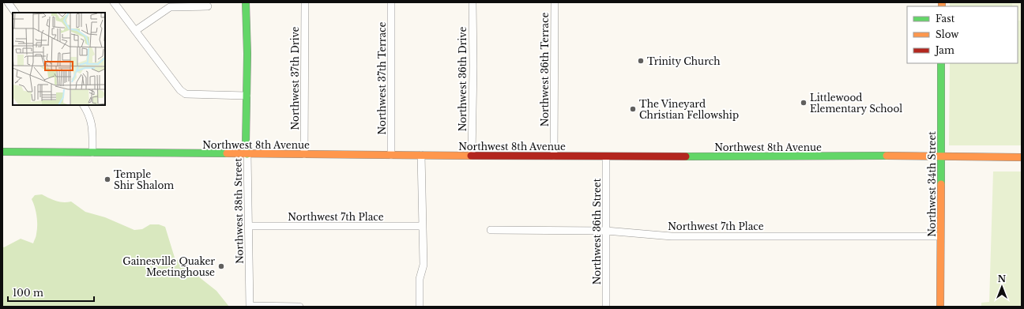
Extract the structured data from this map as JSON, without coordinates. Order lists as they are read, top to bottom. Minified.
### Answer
{"streets":{"street":["Northwest 36th Terrace","Northwest 37th Drive","Northwest 37th Terrace","Northwest 36th Drive","Northwest 8th Avenue","Northwest 34th Street","Northwest 38th Street","Northwest 7th Place","Northwest 36th Street"]},"crossings":[["Northwest 36th Terrace","Northwest 8th Avenue"],["Northwest 37th Drive","Northwest 8th Avenue"],["Northwest 37th Terrace","Northwest 8th Avenue"],["Northwest 36th Drive","Northwest 8th Avenue"],["Northwest 8th Avenue","Northwest 34th Street"],["Northwest 8th Avenue","Northwest 38th Street"],["Northwest 8th Avenue","Northwest 36th Street"],["Northwest 34th Street","Northwest 7th Place"],["Northwest 38th Street","Northwest 7th Place"],["Northwest 7th Place","Northwest 36th Street"]],"places":["Trinity Church","Littlewood Elementary School","The Vineyard Christian Fellowship","Temple Shir Shalom","Gainesville Quaker Meetinghouse"],"legend":["Fast","Slow","Jam"],"scale_bar":"100 m","north":"top"}
